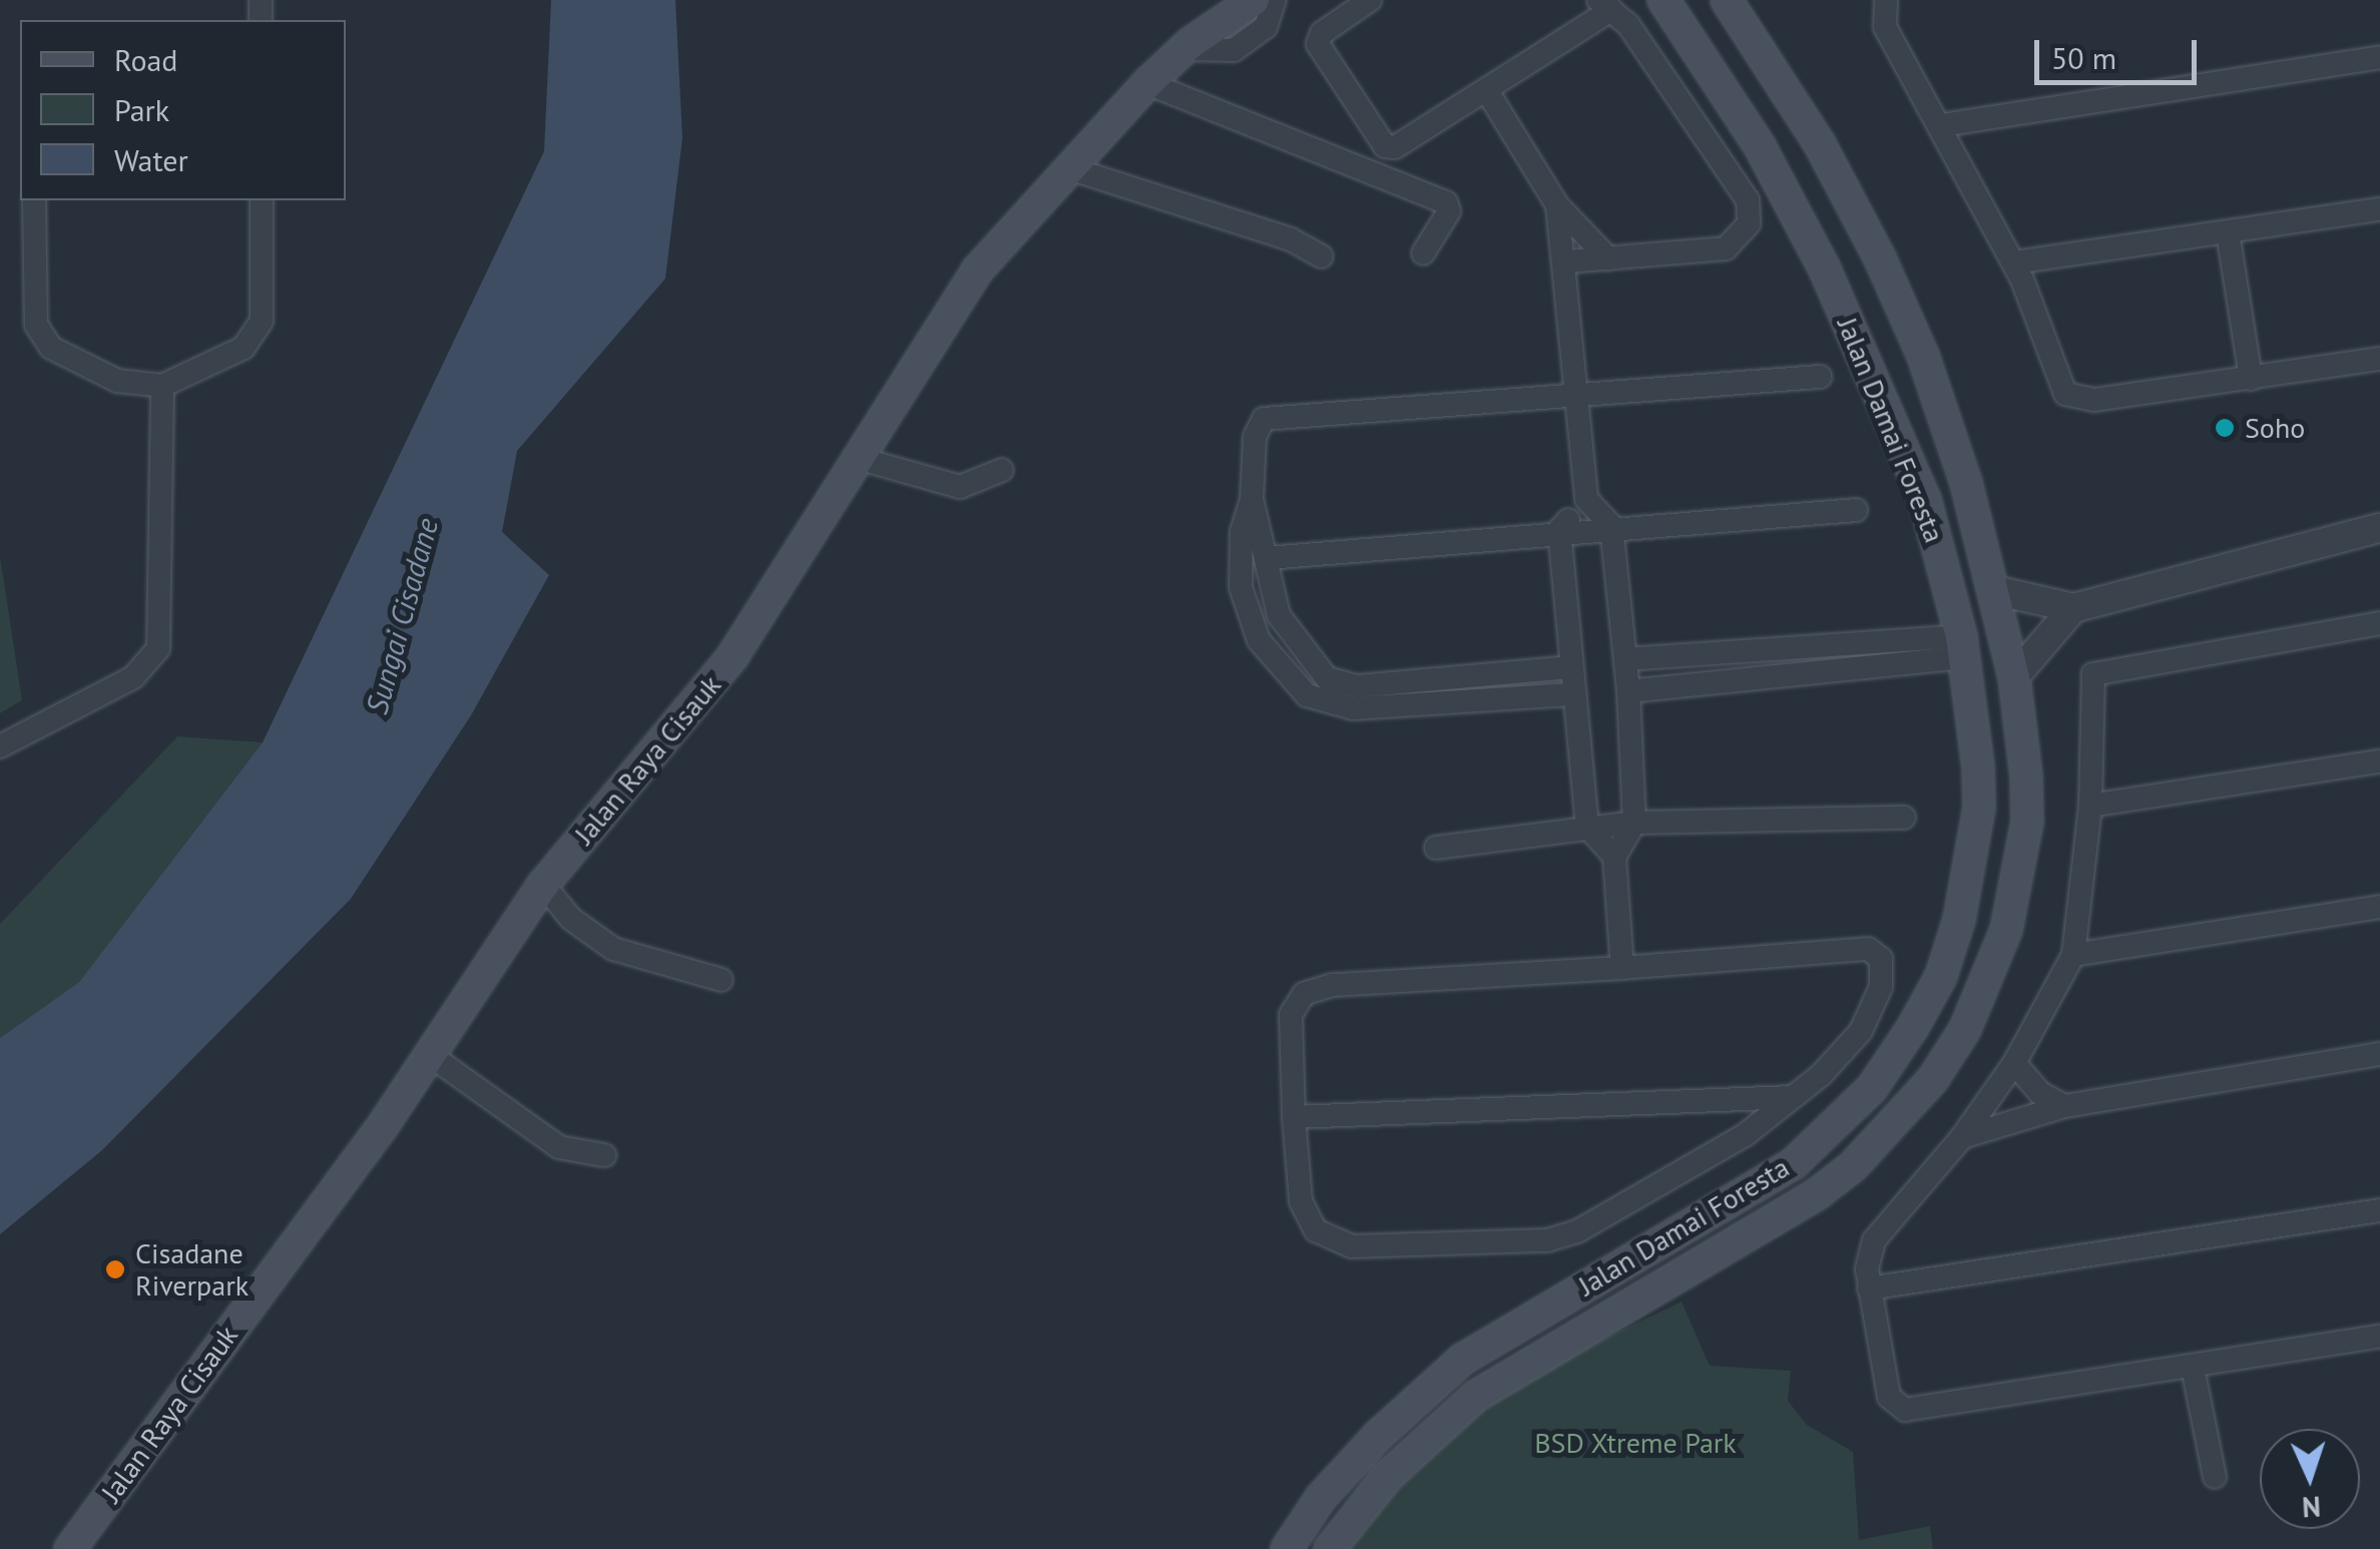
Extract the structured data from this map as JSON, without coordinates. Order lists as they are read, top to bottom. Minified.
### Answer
{"streets":{"main road":["Jalan Damai Foresta","Jalan Raya Cisauk"]},"water":["Sungai Cisadane"],"parks":["BSD Xtreme Park"],"places":["Soho","Cisadane Riverpark"],"legend":["Road","Park","Water"],"scale_bar":"50 m","north":"bottom"}
